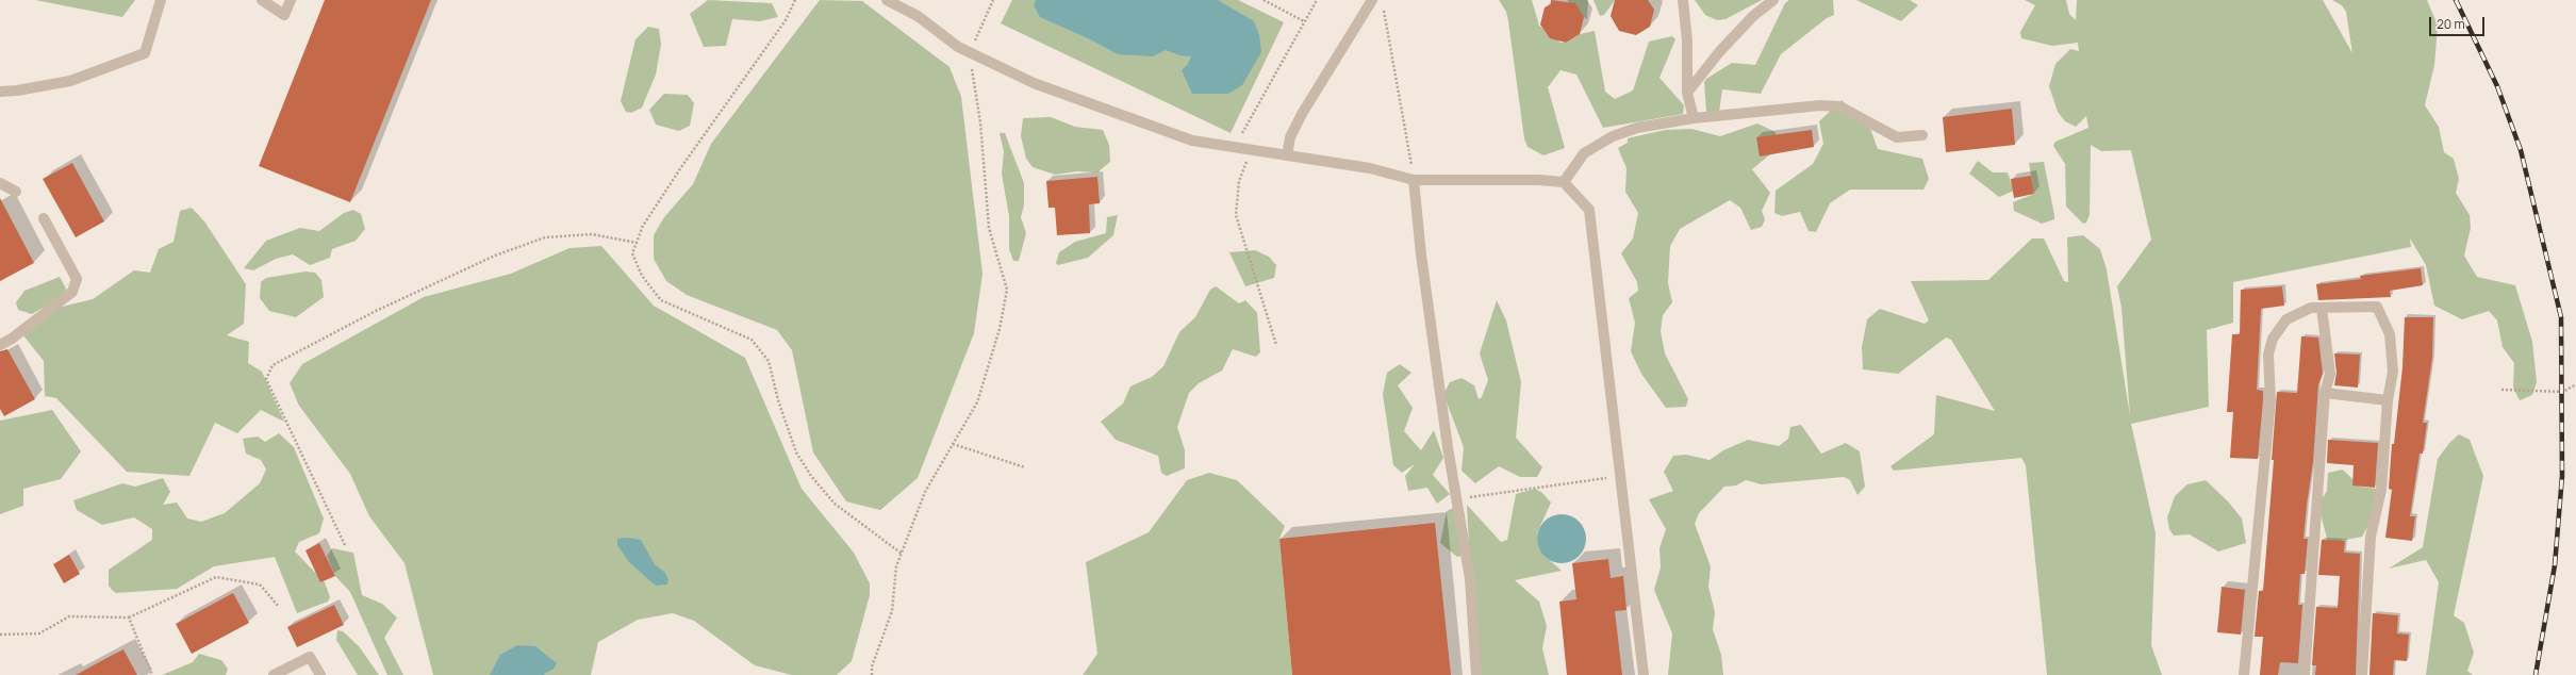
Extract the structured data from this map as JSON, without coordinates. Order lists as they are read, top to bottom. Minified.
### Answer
{"scale_bar":"20 m"}
